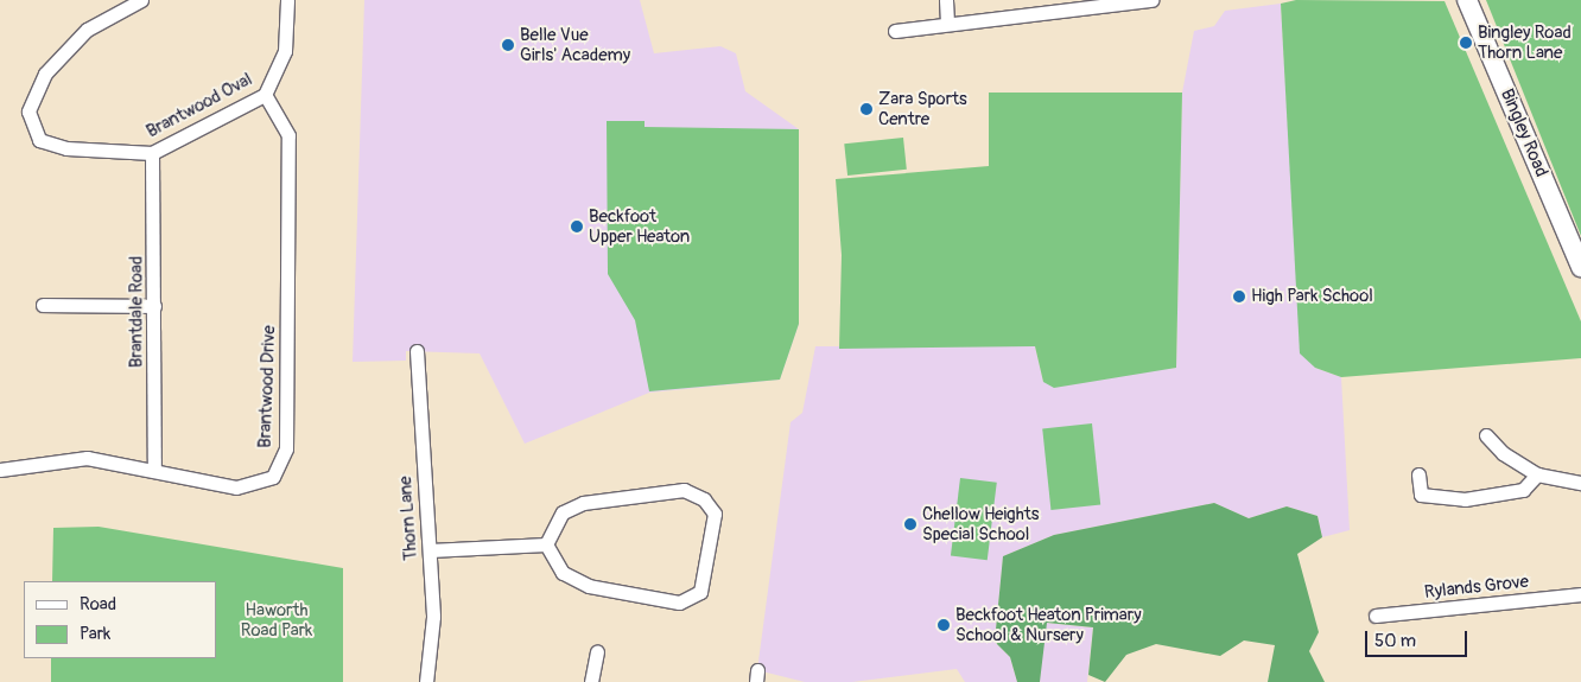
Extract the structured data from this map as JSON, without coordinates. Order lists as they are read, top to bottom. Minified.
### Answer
{"streets":{"main road":["Bingley Road"],"street":["Brantwood Oval","Brantdale Road","Brantwood Drive","Thorn Lane","Rylands Grove"]},"crossings":[["Brantwood Oval","Brantdale Road"],["Brantwood Oval","Brantwood Drive"],["Brantdale Road","Brantwood Drive"]],"parks":["Haworth Road Park"],"places":["Bingley Road Thorn Lane","Belle Vue Girls' Academy","Zara Sports Centre","Beckfoot Upper Heaton","High Park School","Chellow Heights Special School","Beckfoot Heaton Primary School & Nursery"],"legend":["Road","Park"],"scale_bar":"50 m"}
